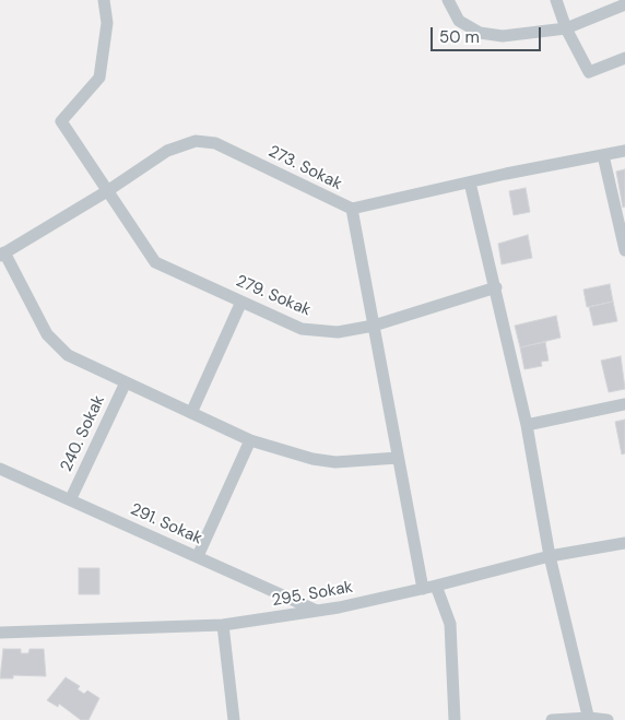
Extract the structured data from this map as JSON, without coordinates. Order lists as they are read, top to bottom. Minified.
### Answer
{"streets":{"street":["273. Sokak","279. Sokak","240. Sokak","291. Sokak","295. Sokak"]},"crossings":[["273. Sokak","279. Sokak"],["240. Sokak","291. Sokak"],["291. Sokak","295. Sokak"]],"scale_bar":"50 m"}
